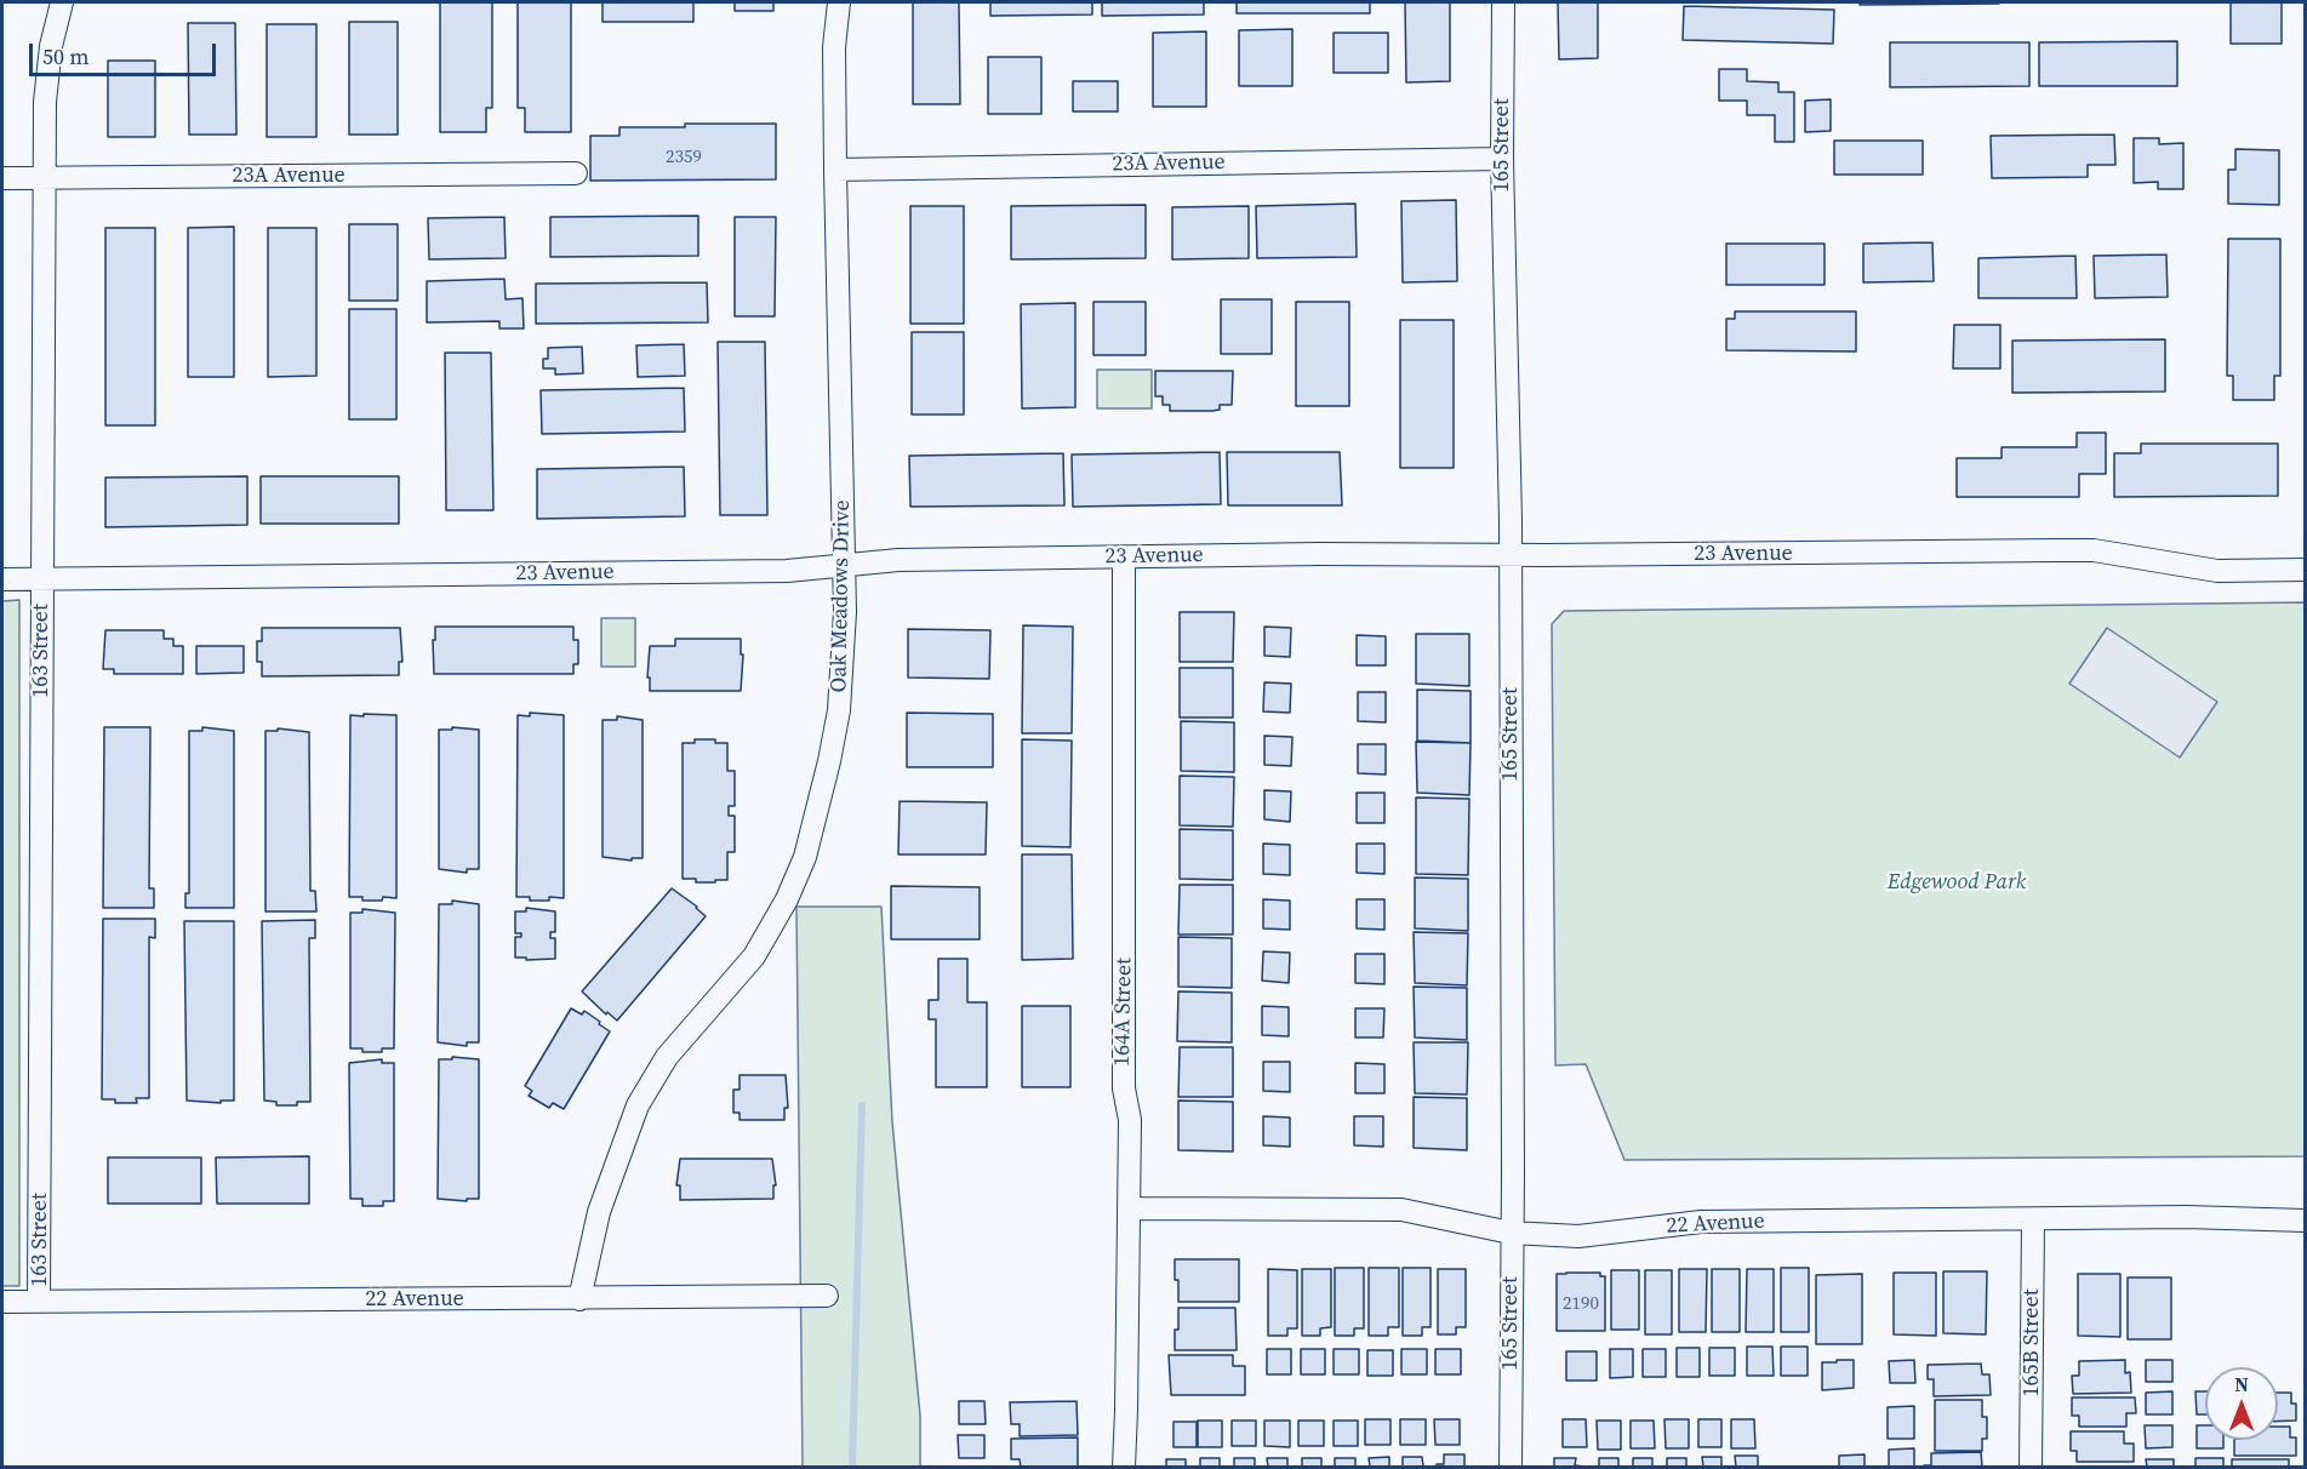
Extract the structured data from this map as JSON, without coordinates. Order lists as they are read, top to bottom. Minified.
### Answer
{"streets":{"street":["165 Street","23A Avenue","23 Avenue","Oak Meadows Drive","163 Street","164A Street","22 Avenue","165B Street"]},"crossings":[["165 Street","23A Avenue"],["165 Street","23 Avenue"],["165 Street","22 Avenue"],["23A Avenue","Oak Meadows Drive"],["23A Avenue","163 Street"],["23 Avenue","Oak Meadows Drive"],["23 Avenue","163 Street"],["23 Avenue","164A Street"],["Oak Meadows Drive","22 Avenue"],["163 Street","22 Avenue"],["164A Street","22 Avenue"],["22 Avenue","165B Street"]],"parks":["Edgewood Park"],"house_numbers":["2359","2190"],"scale_bar":"50 m","north":"top"}
